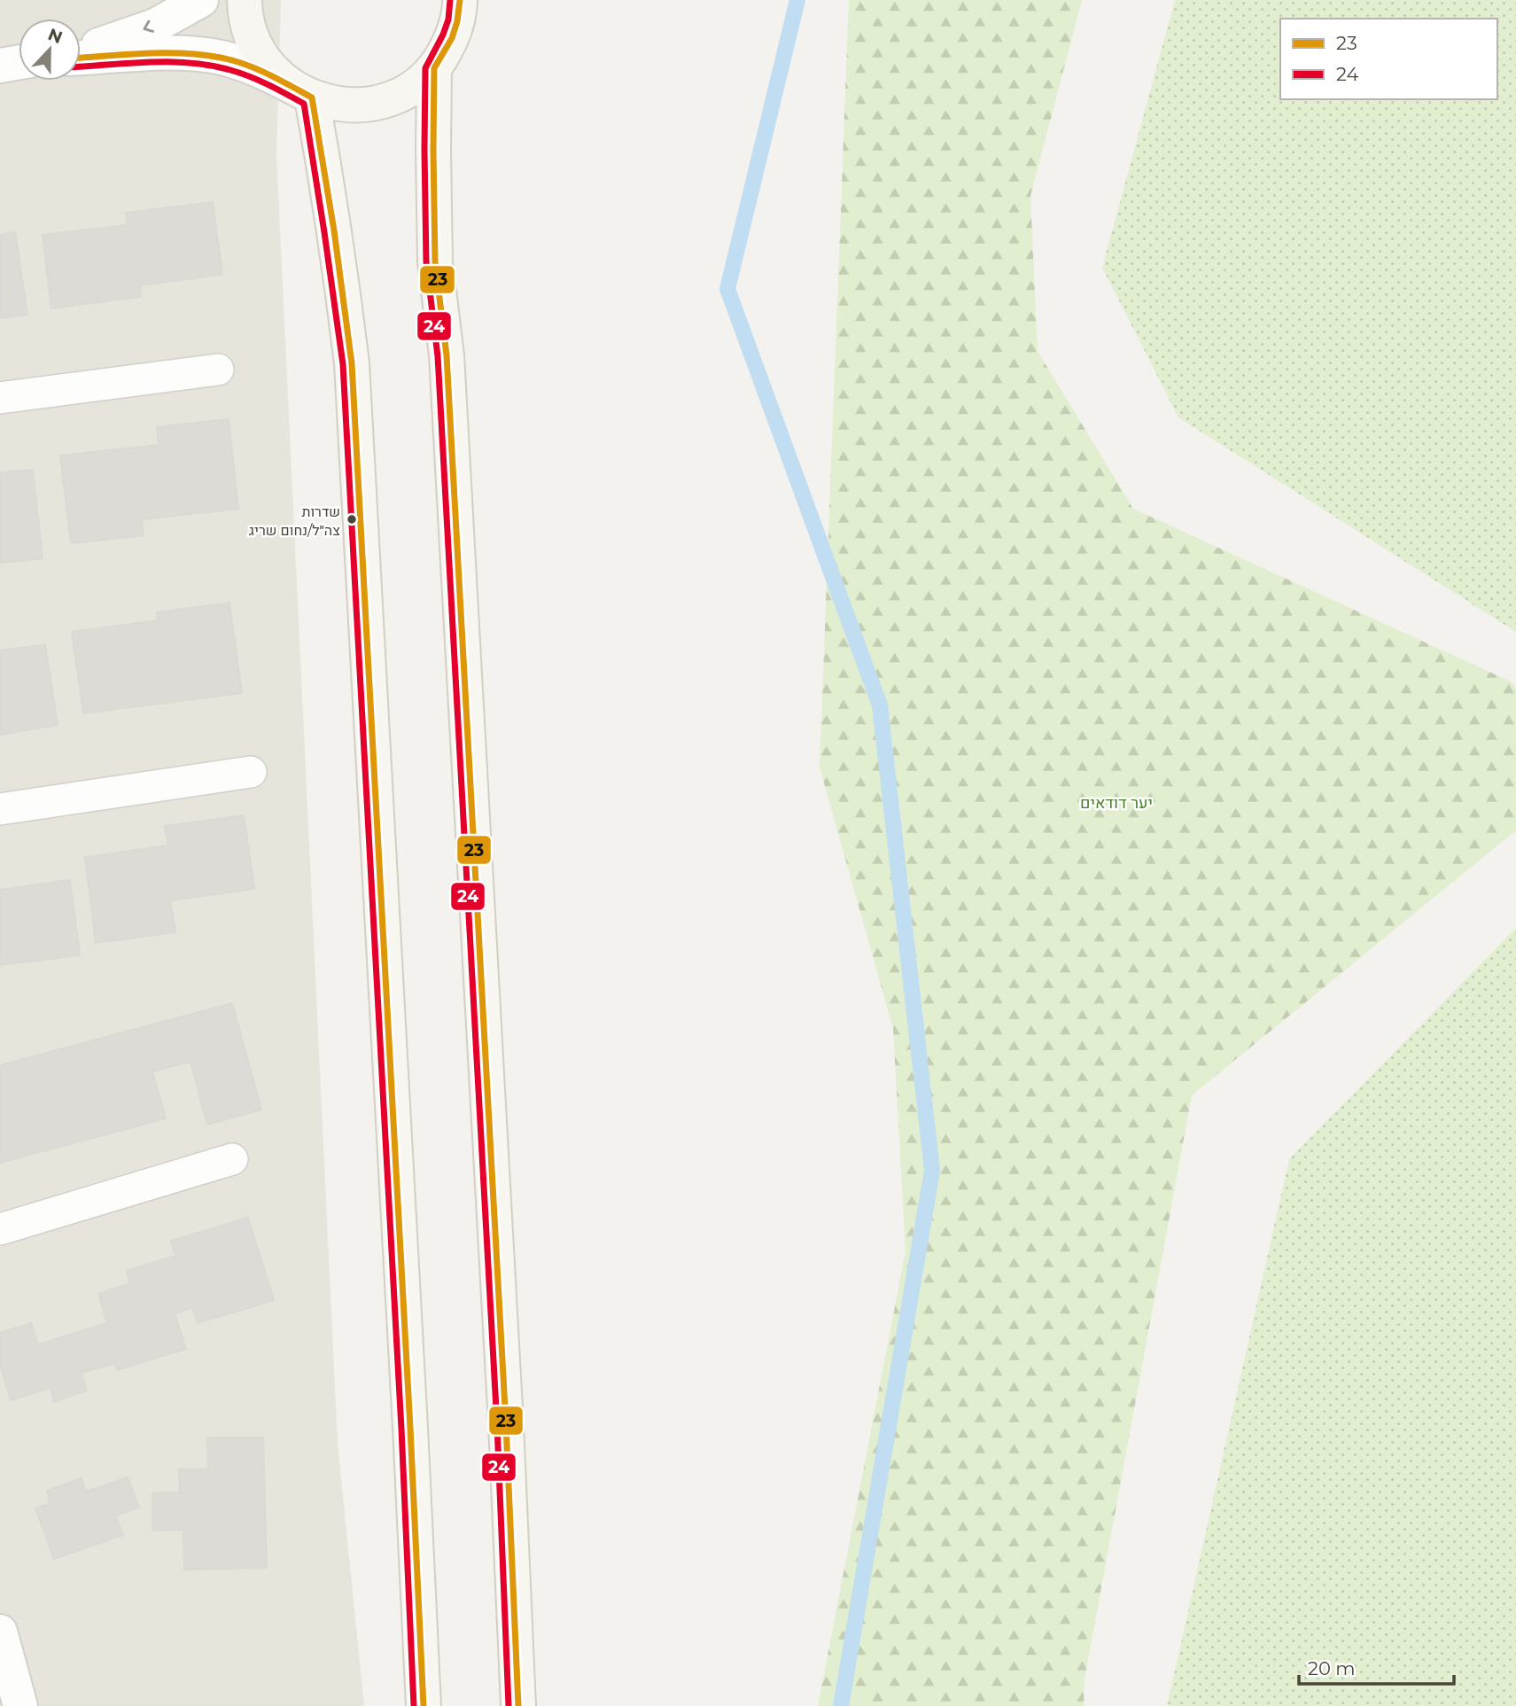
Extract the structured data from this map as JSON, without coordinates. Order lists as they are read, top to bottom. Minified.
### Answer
{"parks":["יער דודאים"],"places":["שדרות צה״ל/נחום שריג"],"lines":["transit line 23","transit line 24"],"legend":["23","24"],"scale_bar":"20 m","north":"top"}
